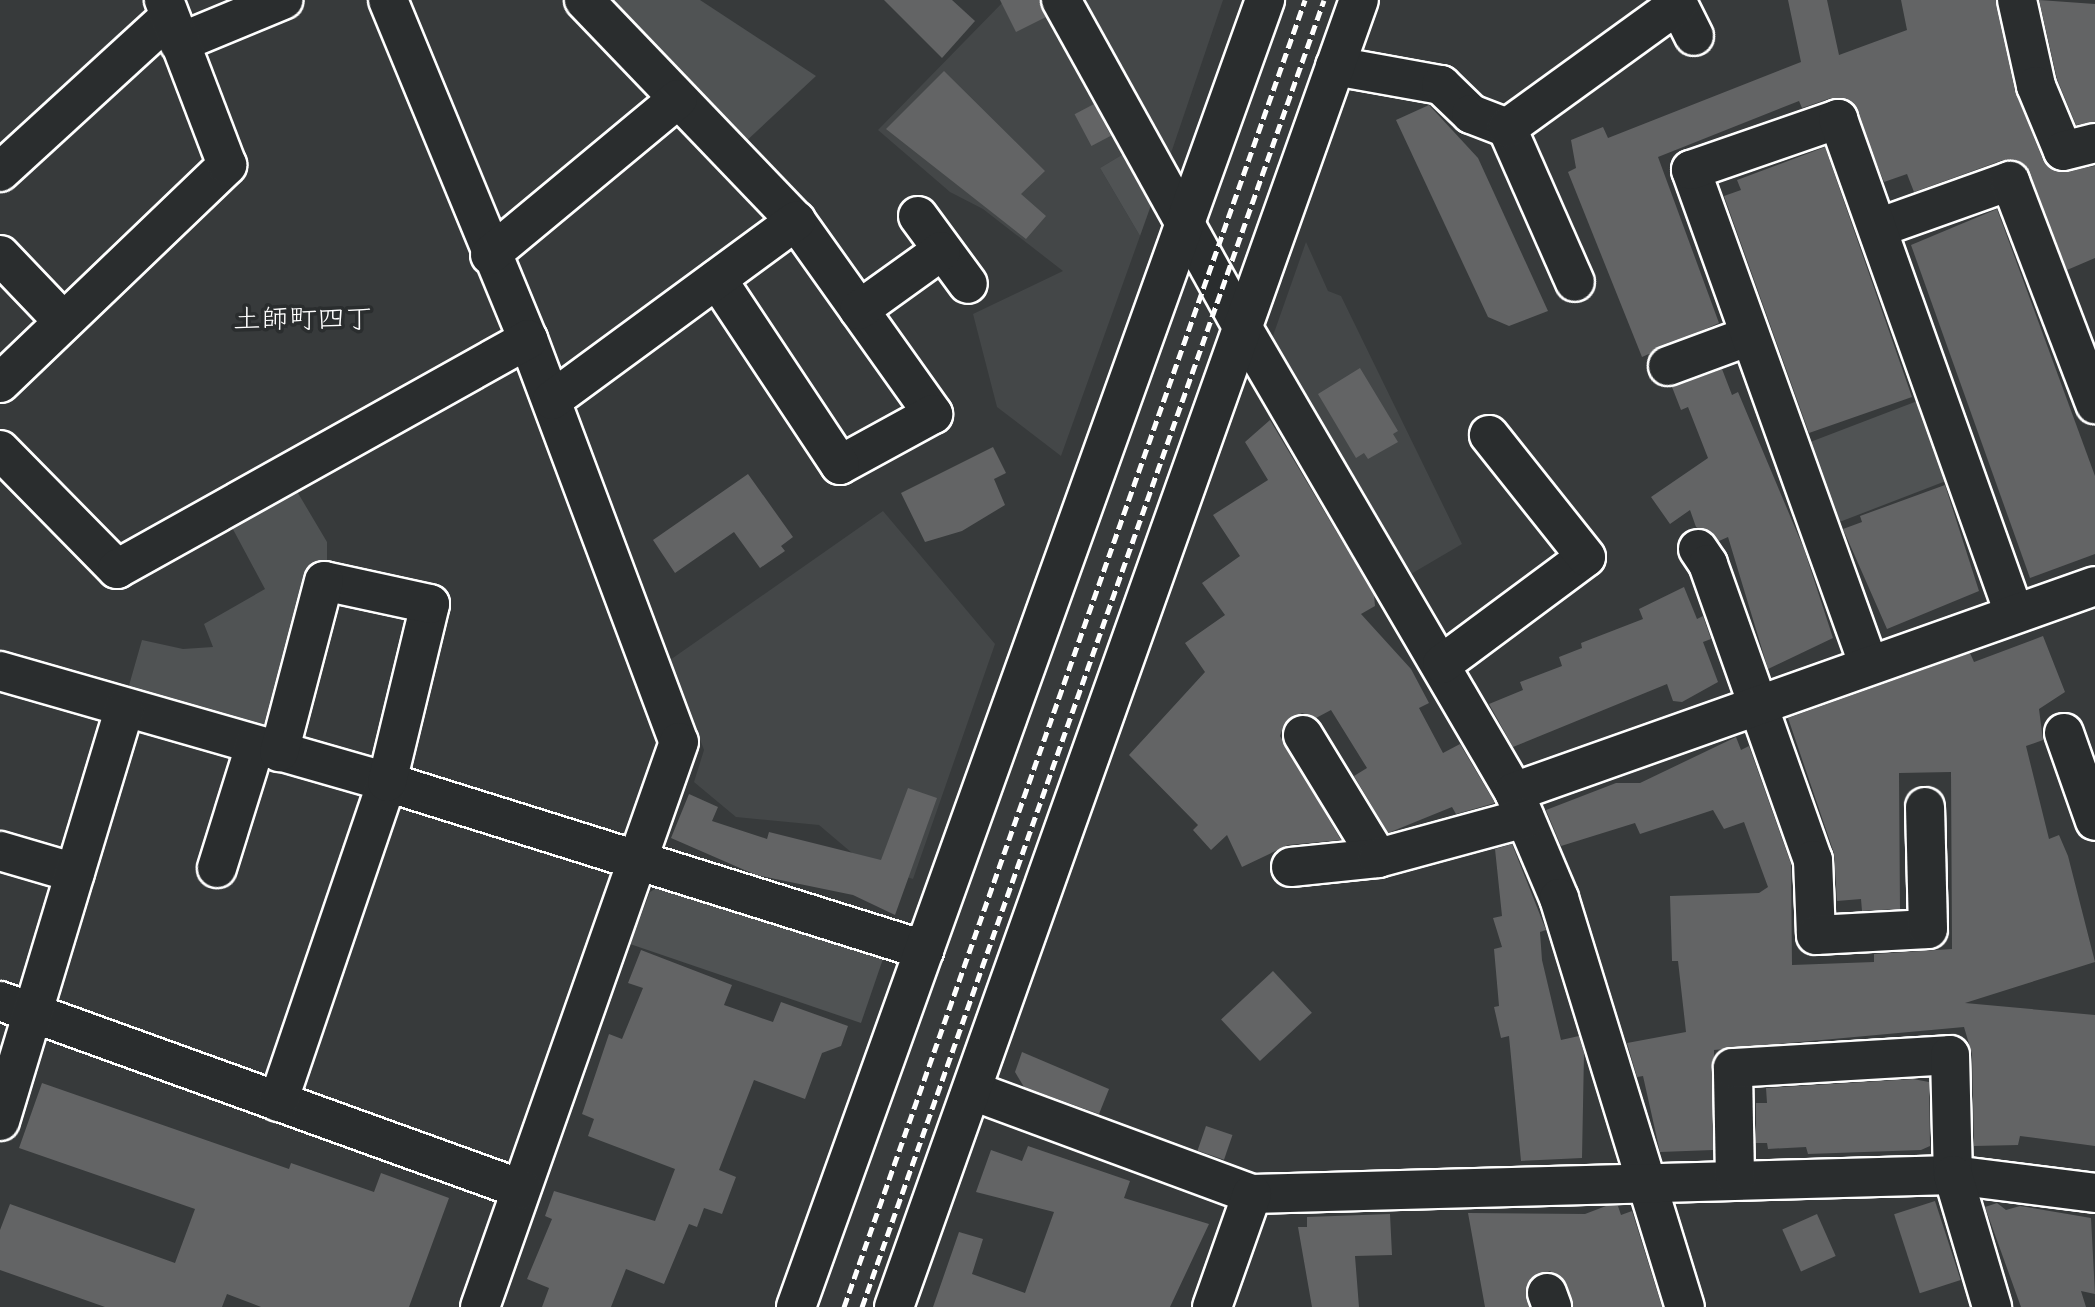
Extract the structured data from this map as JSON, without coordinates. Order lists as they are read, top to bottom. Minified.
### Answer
{"districts":["土師町四丁"]}
